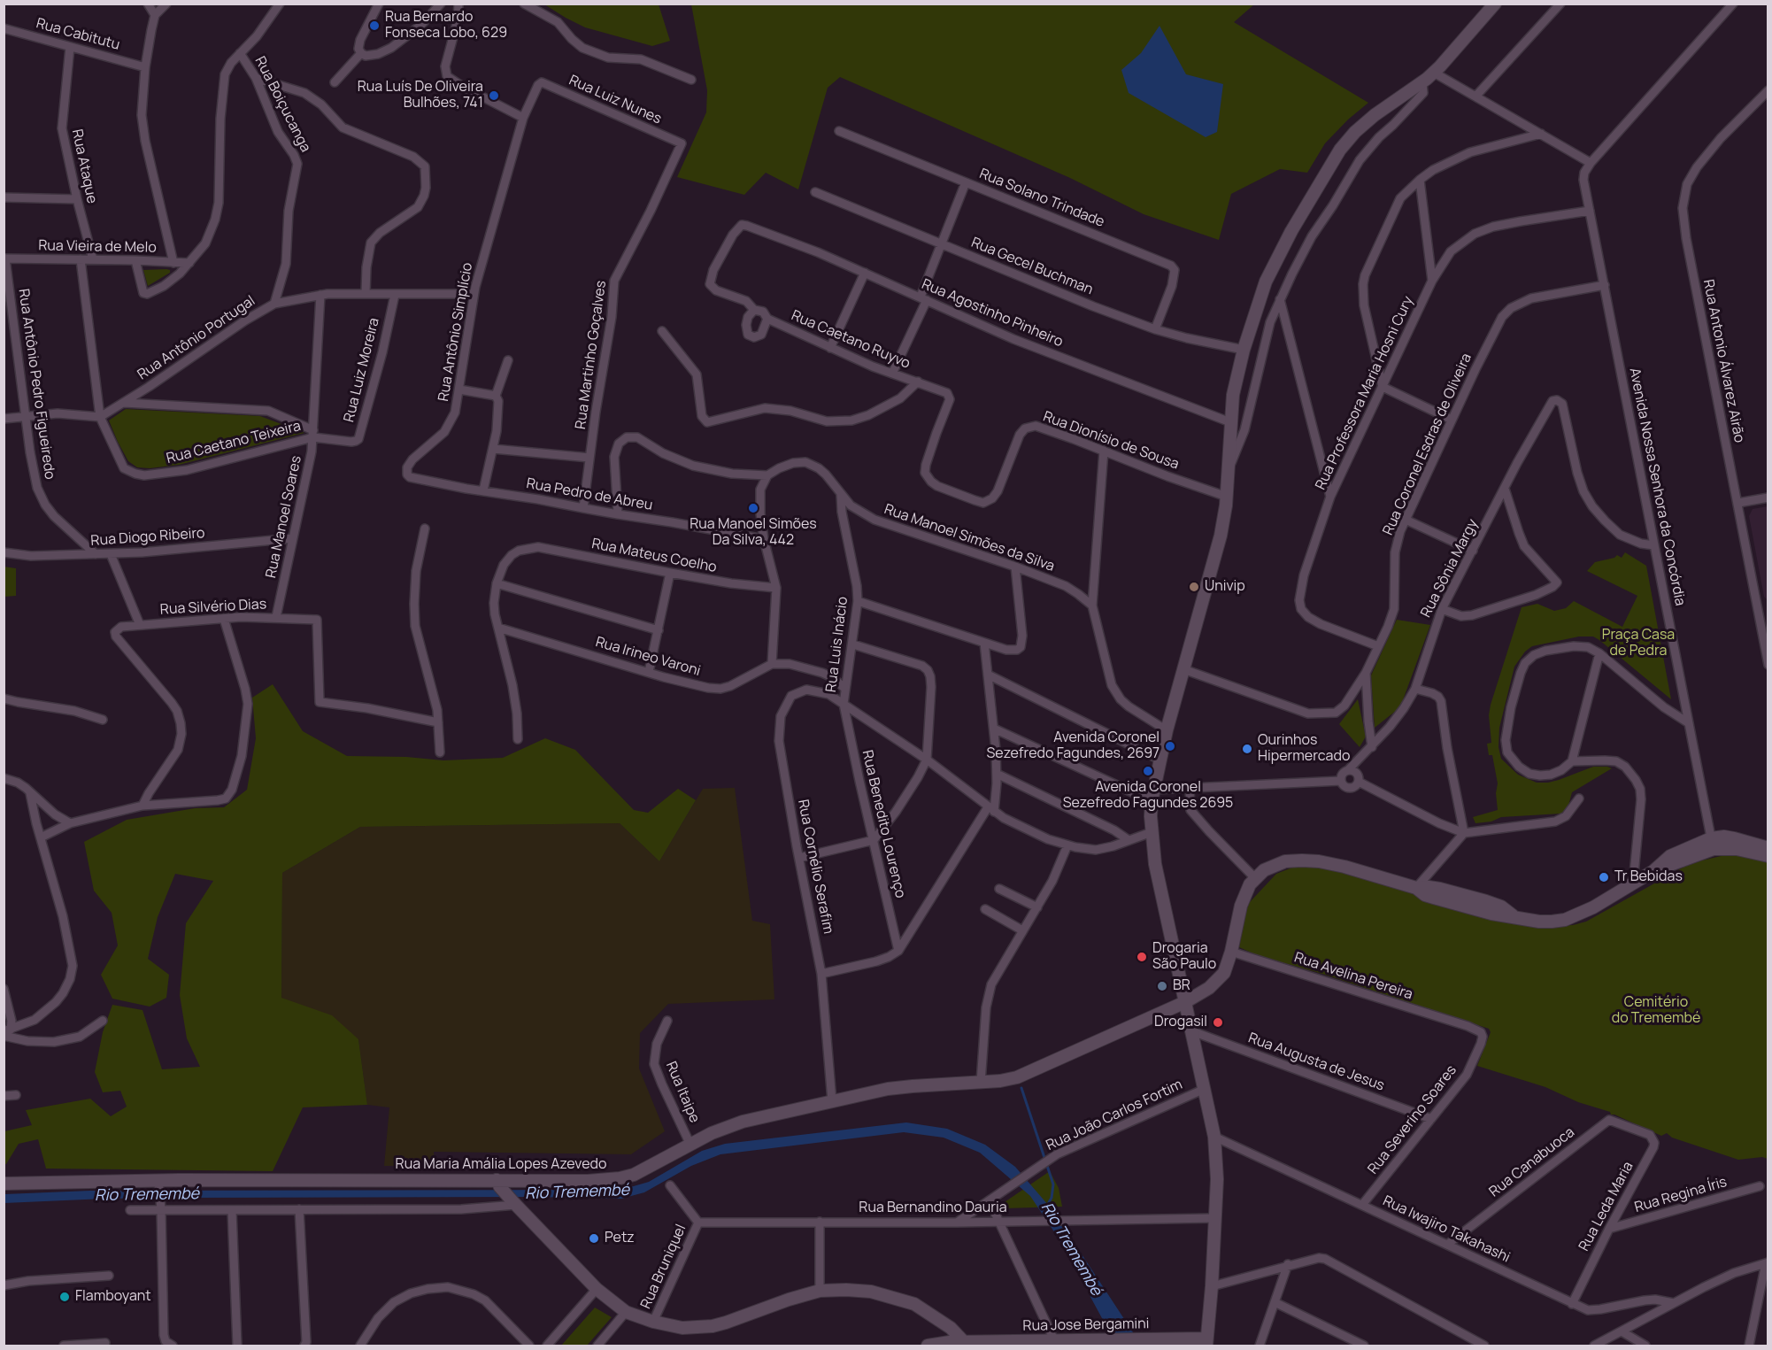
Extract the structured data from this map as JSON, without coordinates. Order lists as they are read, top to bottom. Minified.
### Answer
{"streets":{"main road":["Rua Maria Amália Lopes Azevedo","Rua Jose Bergamini"],"street":["Rua Cabitutu","Rua Luiz Nunes","Rua Boiçucanga","Rua Ataque","Rua Solano Trindade","Rua Vieira de Melo","Rua Gecel Buchman","Rua Agostinho Pinheiro","Rua Antônio Simplício","Rua Antônio Portugal","Rua Caetano Ruyvo","Rua Martinho Goçalves","Rua Antonio Álvarez Airão","Rua Luiz Moreira","Rua Antônio Pedro Figueiredo","Rua Professora Maria Hosni Cury","Rua Dionísio de Sousa","Rua Caetano Teixeira","Rua Coronel Esdras de Oliveira","Avenida Nossa Senhora da Concórdia","Rua Pedro de Abreu","Rua Manoel Soares","Rua Diogo Ribeiro","Rua Manoel Simões da Silva","Rua Mateus Coelho","Rua Sônia Margy","Rua Silvério Dias","Rua Luis Inácio","Rua Irineo Varoni","Rua Benedito Lourenço","Rua Cornélio Serafim","Rua Avelina Pereira","Rua Augusta de Jesus","Rua Itaipe","Rua João Carlos Fortim","Rua Severino Soares","Rua Canabuoca","Rua Regina Íris","Rua Leda Maria","Rua Bernandino Dauria","Rua Iwajiro Takahashi","Rua Bruniquel"]},"crossings":[["Rua Cabitutu","Rua Ataque"],["Rua Luiz Nunes","Rua Antônio Simplício"],["Rua Luiz Nunes","Rua Martinho Goçalves"],["Rua Boiçucanga","Rua Antônio Portugal"],["Rua Ataque","Rua Vieira de Melo"],["Rua Solano Trindade","Rua Gecel Buchman"],["Rua Vieira de Melo","Rua Antônio Pedro Figueiredo"],["Rua Vieira de Melo","Rua Caetano Teixeira"],["Rua Agostinho Pinheiro","Rua Caetano Ruyvo"],["Rua Antônio Simplício","Rua Antônio Portugal"],["Rua Antônio Simplício","Rua Pedro de Abreu"],["Rua Antônio Portugal","Rua Luiz Moreira"],["Rua Antônio Portugal","Rua Caetano Teixeira"],["Rua Antônio Portugal","Rua Manoel Soares"],["Rua Caetano Ruyvo","Rua Dionísio de Sousa"],["Rua Martinho Goçalves","Rua Pedro de Abreu"],["Rua Luiz Moreira","Rua Caetano Teixeira"],["Rua Luiz Moreira","Rua Manoel Soares"],["Rua Antônio Pedro Figueiredo","Rua Diogo Ribeiro"],["Rua Professora Maria Hosni Cury","Rua Coronel Esdras de Oliveira"],["Rua Professora Maria Hosni Cury","Avenida Nossa Senhora da Concórdia"],["Rua Caetano Teixeira","Rua Manoel Soares"],["Rua Coronel Esdras de Oliveira","Avenida Nossa Senhora da Concórdia"],["Avenida Nossa Senhora da Concórdia","Rua Sônia Margy"],["Avenida Nossa Senhora da Concórdia","Rua Maria Amália Lopes Azevedo"],["Rua Manoel Soares","Rua Diogo Ribeiro"],["Rua Manoel Soares","Rua Silvério Dias"],["Rua Manoel Simões da Silva","Rua Luis Inácio"],["Rua Luis Inácio","Rua Benedito Lourenço"],["Rua Luis Inácio","Rua Cornélio Serafim"],["Rua Benedito Lourenço","Rua Cornélio Serafim"],["Rua Cornélio Serafim","Rua Maria Amália Lopes Azevedo"],["Rua Avelina Pereira","Rua Severino Soares"],["Rua Avelina Pereira","Rua Maria Amália Lopes Azevedo"],["Rua Augusta de Jesus","Rua Severino Soares"],["Rua Itaipe","Rua Maria Amália Lopes Azevedo"],["Rua João Carlos Fortim","Rua Bernandino Dauria"],["Rua Severino Soares","Rua Iwajiro Takahashi"],["Rua Canabuoca","Rua Leda Maria"],["Rua Canabuoca","Rua Iwajiro Takahashi"],["Rua Regina Íris","Rua Leda Maria"],["Rua Leda Maria","Rua Iwajiro Takahashi"],["Rua Bernandino Dauria","Rua Bruniquel"]],"water":["Rio Tremembé"],"parks":["Praça Casa de Pedra","Cemitério do Tremembé"],"places":["Rua Bernardo Fonseca Lobo, 629","Rua Luís De Oliveira Bulhões, 741","Rua Manoel Simões Da Silva, 442","Univip","Avenida Coronel Sezefredo Fagundes, 2697","Ourinhos Hipermercado","Avenida Coronel Sezefredo Fagundes 2695","Tr Bebidas","Drogaria São Paulo","BR","Drogasil","Petz","Flamboyant"]}
